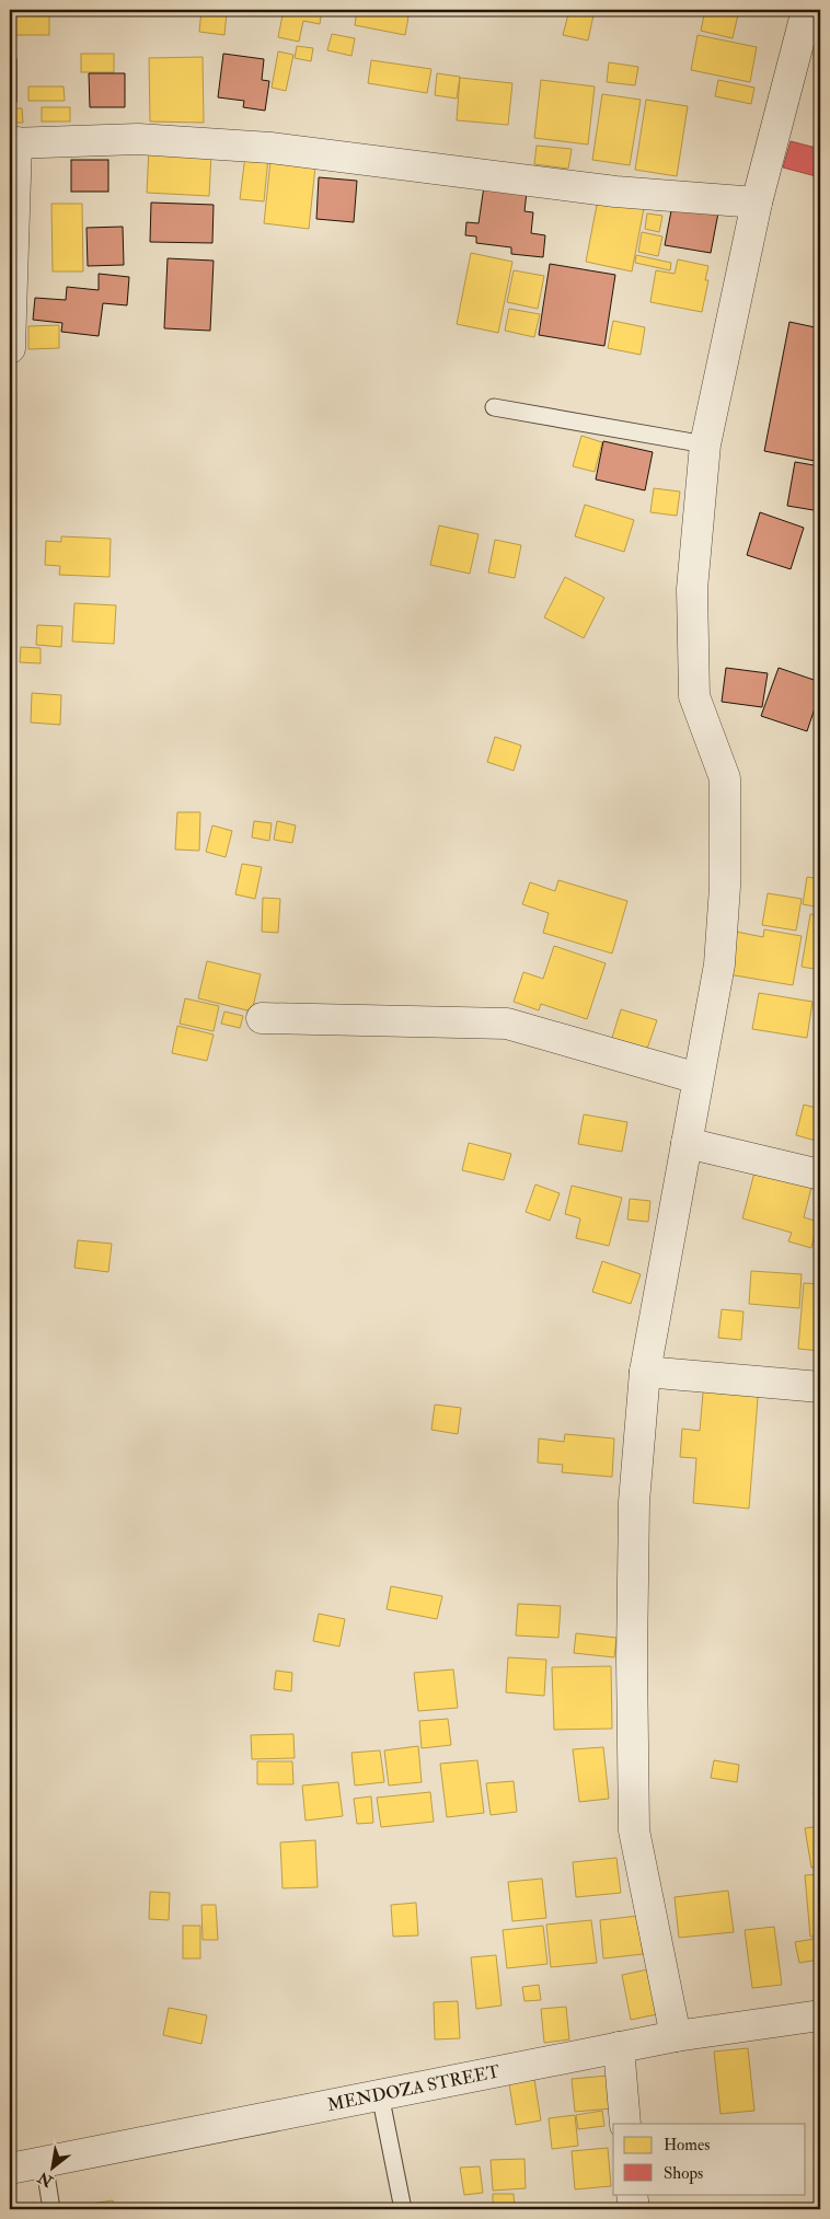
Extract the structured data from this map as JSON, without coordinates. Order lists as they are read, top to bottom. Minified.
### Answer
{"streets":{"street":["MENDOZA STREET"]},"legend":["Homes","Shops"],"north":"bottom left"}
